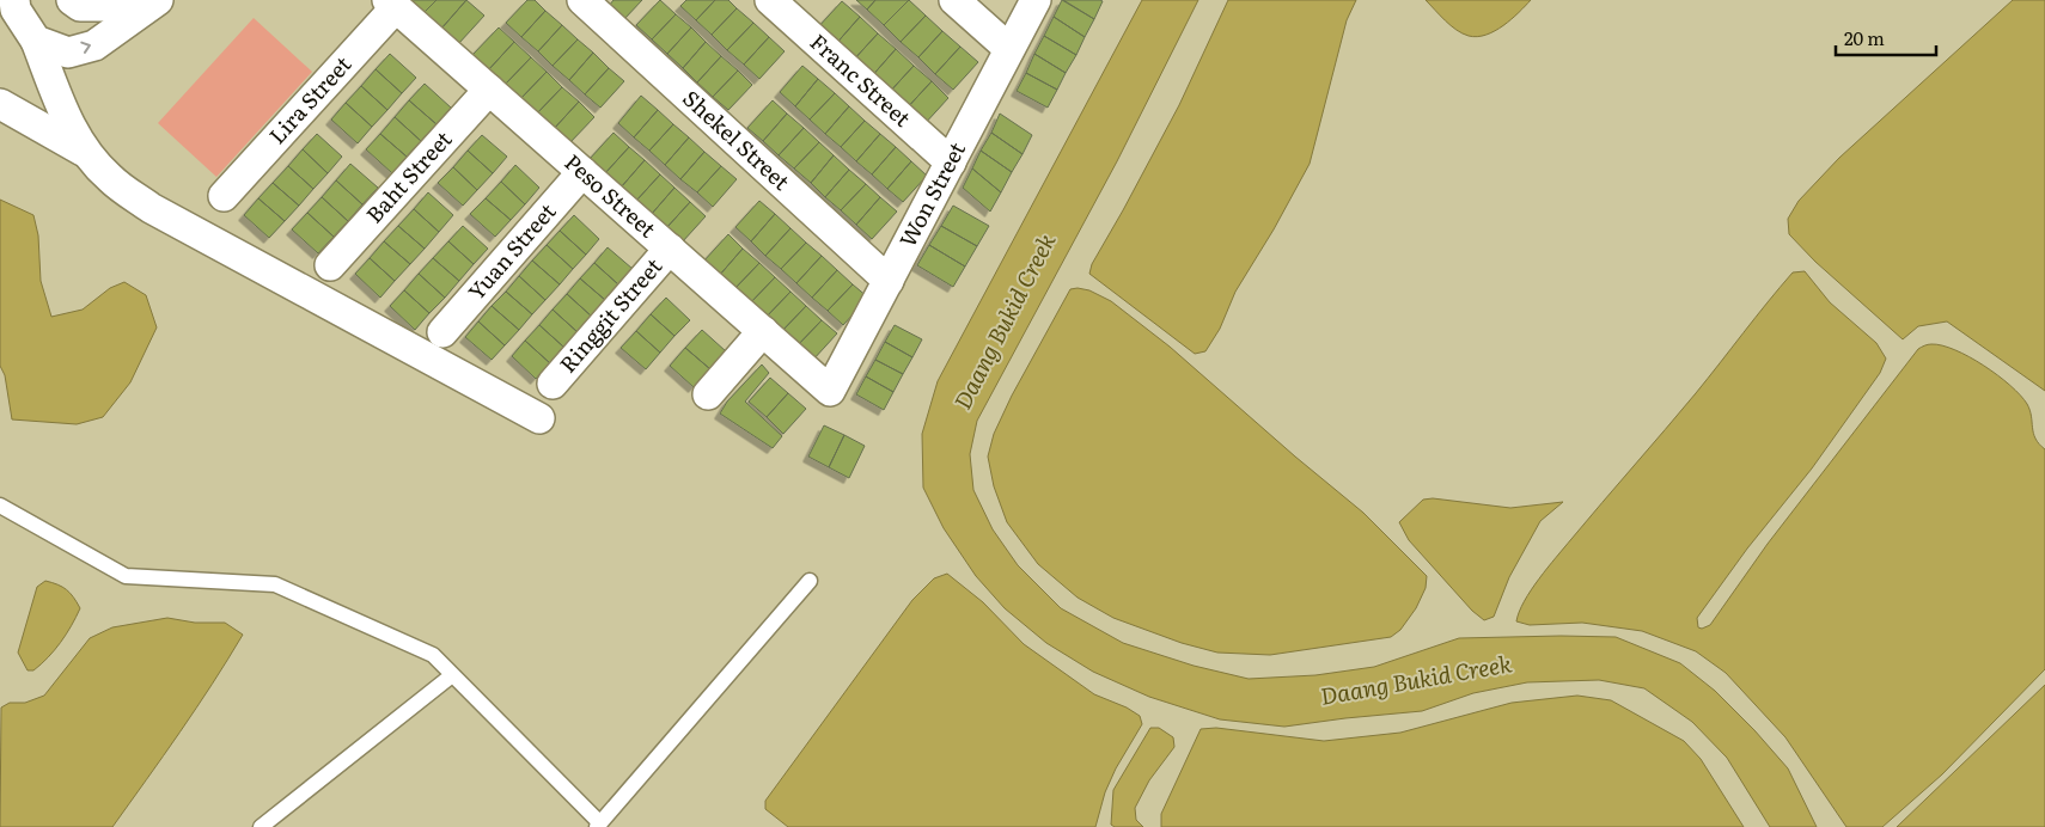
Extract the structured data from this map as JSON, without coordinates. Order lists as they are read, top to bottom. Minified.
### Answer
{"streets":{"street":["Franc Street","Lira Street","Shekel Street","Baht Street","Peso Street","Won Street","Yuan Street","Ringgit Street"]},"crossings":[["Franc Street","Won Street"],["Lira Street","Peso Street"],["Shekel Street","Won Street"],["Baht Street","Peso Street"],["Peso Street","Won Street"],["Peso Street","Yuan Street"],["Peso Street","Ringgit Street"]],"water":["Daang Bukid Creek"],"scale_bar":"20 m"}
